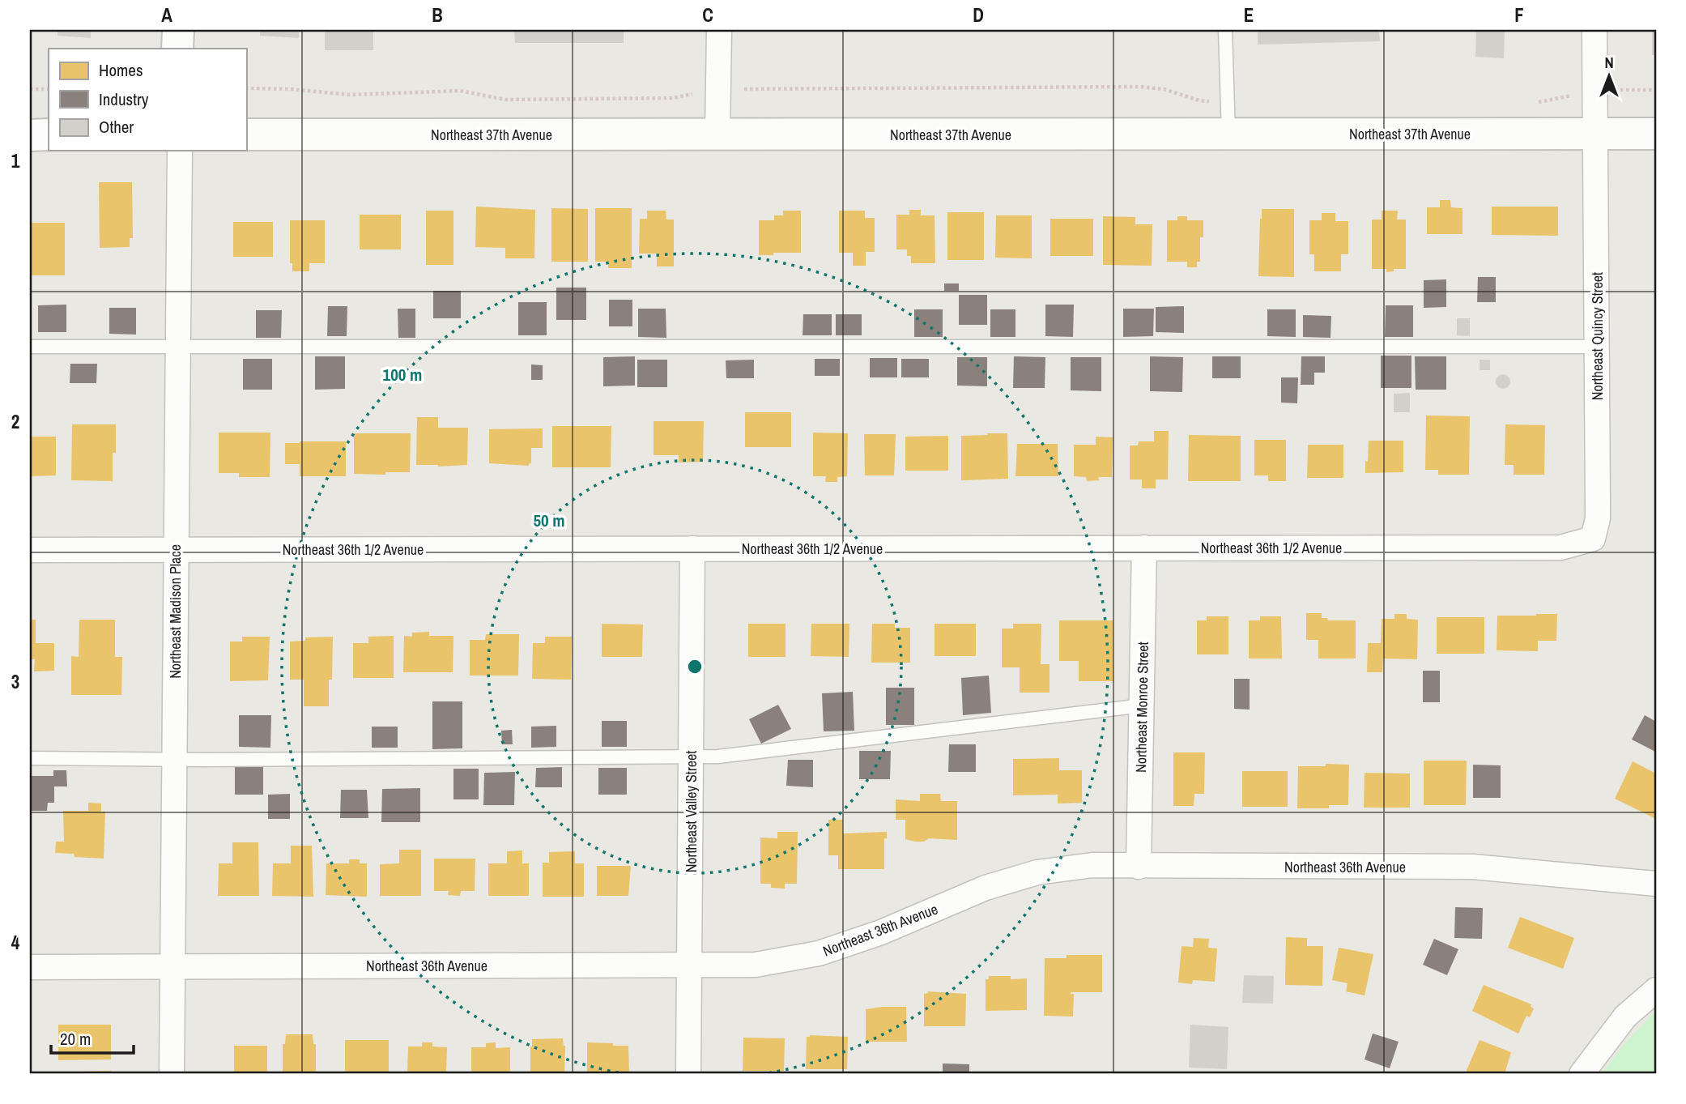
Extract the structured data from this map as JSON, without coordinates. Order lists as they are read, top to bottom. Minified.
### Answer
{"streets":{"street":["Northeast 37th Avenue","Northeast Quincy Street","Northeast 36th 1/2 Avenue","Northeast Madison Place","Northeast Monroe Street","Northeast Valley Street","Northeast 36th Avenue"]},"crossings":[["Northeast 37th Avenue","Northeast Quincy Street"],["Northeast Quincy Street","Northeast 36th 1/2 Avenue"],["Northeast 36th 1/2 Avenue","Northeast Madison Place"],["Northeast 36th 1/2 Avenue","Northeast Monroe Street"],["Northeast 36th 1/2 Avenue","Northeast Valley Street"],["Northeast Madison Place","Northeast 36th Avenue"],["Northeast Monroe Street","Northeast 36th Avenue"],["Northeast Valley Street","Northeast 36th Avenue"]],"legend":["Homes","Industry","Other"],"scale_bar":"20 m","north":"top","grid":{"columns":["A","B","C","D","E","F"],"rows":["1","2","3","4"]},"rings":["100 m","50 m"]}
